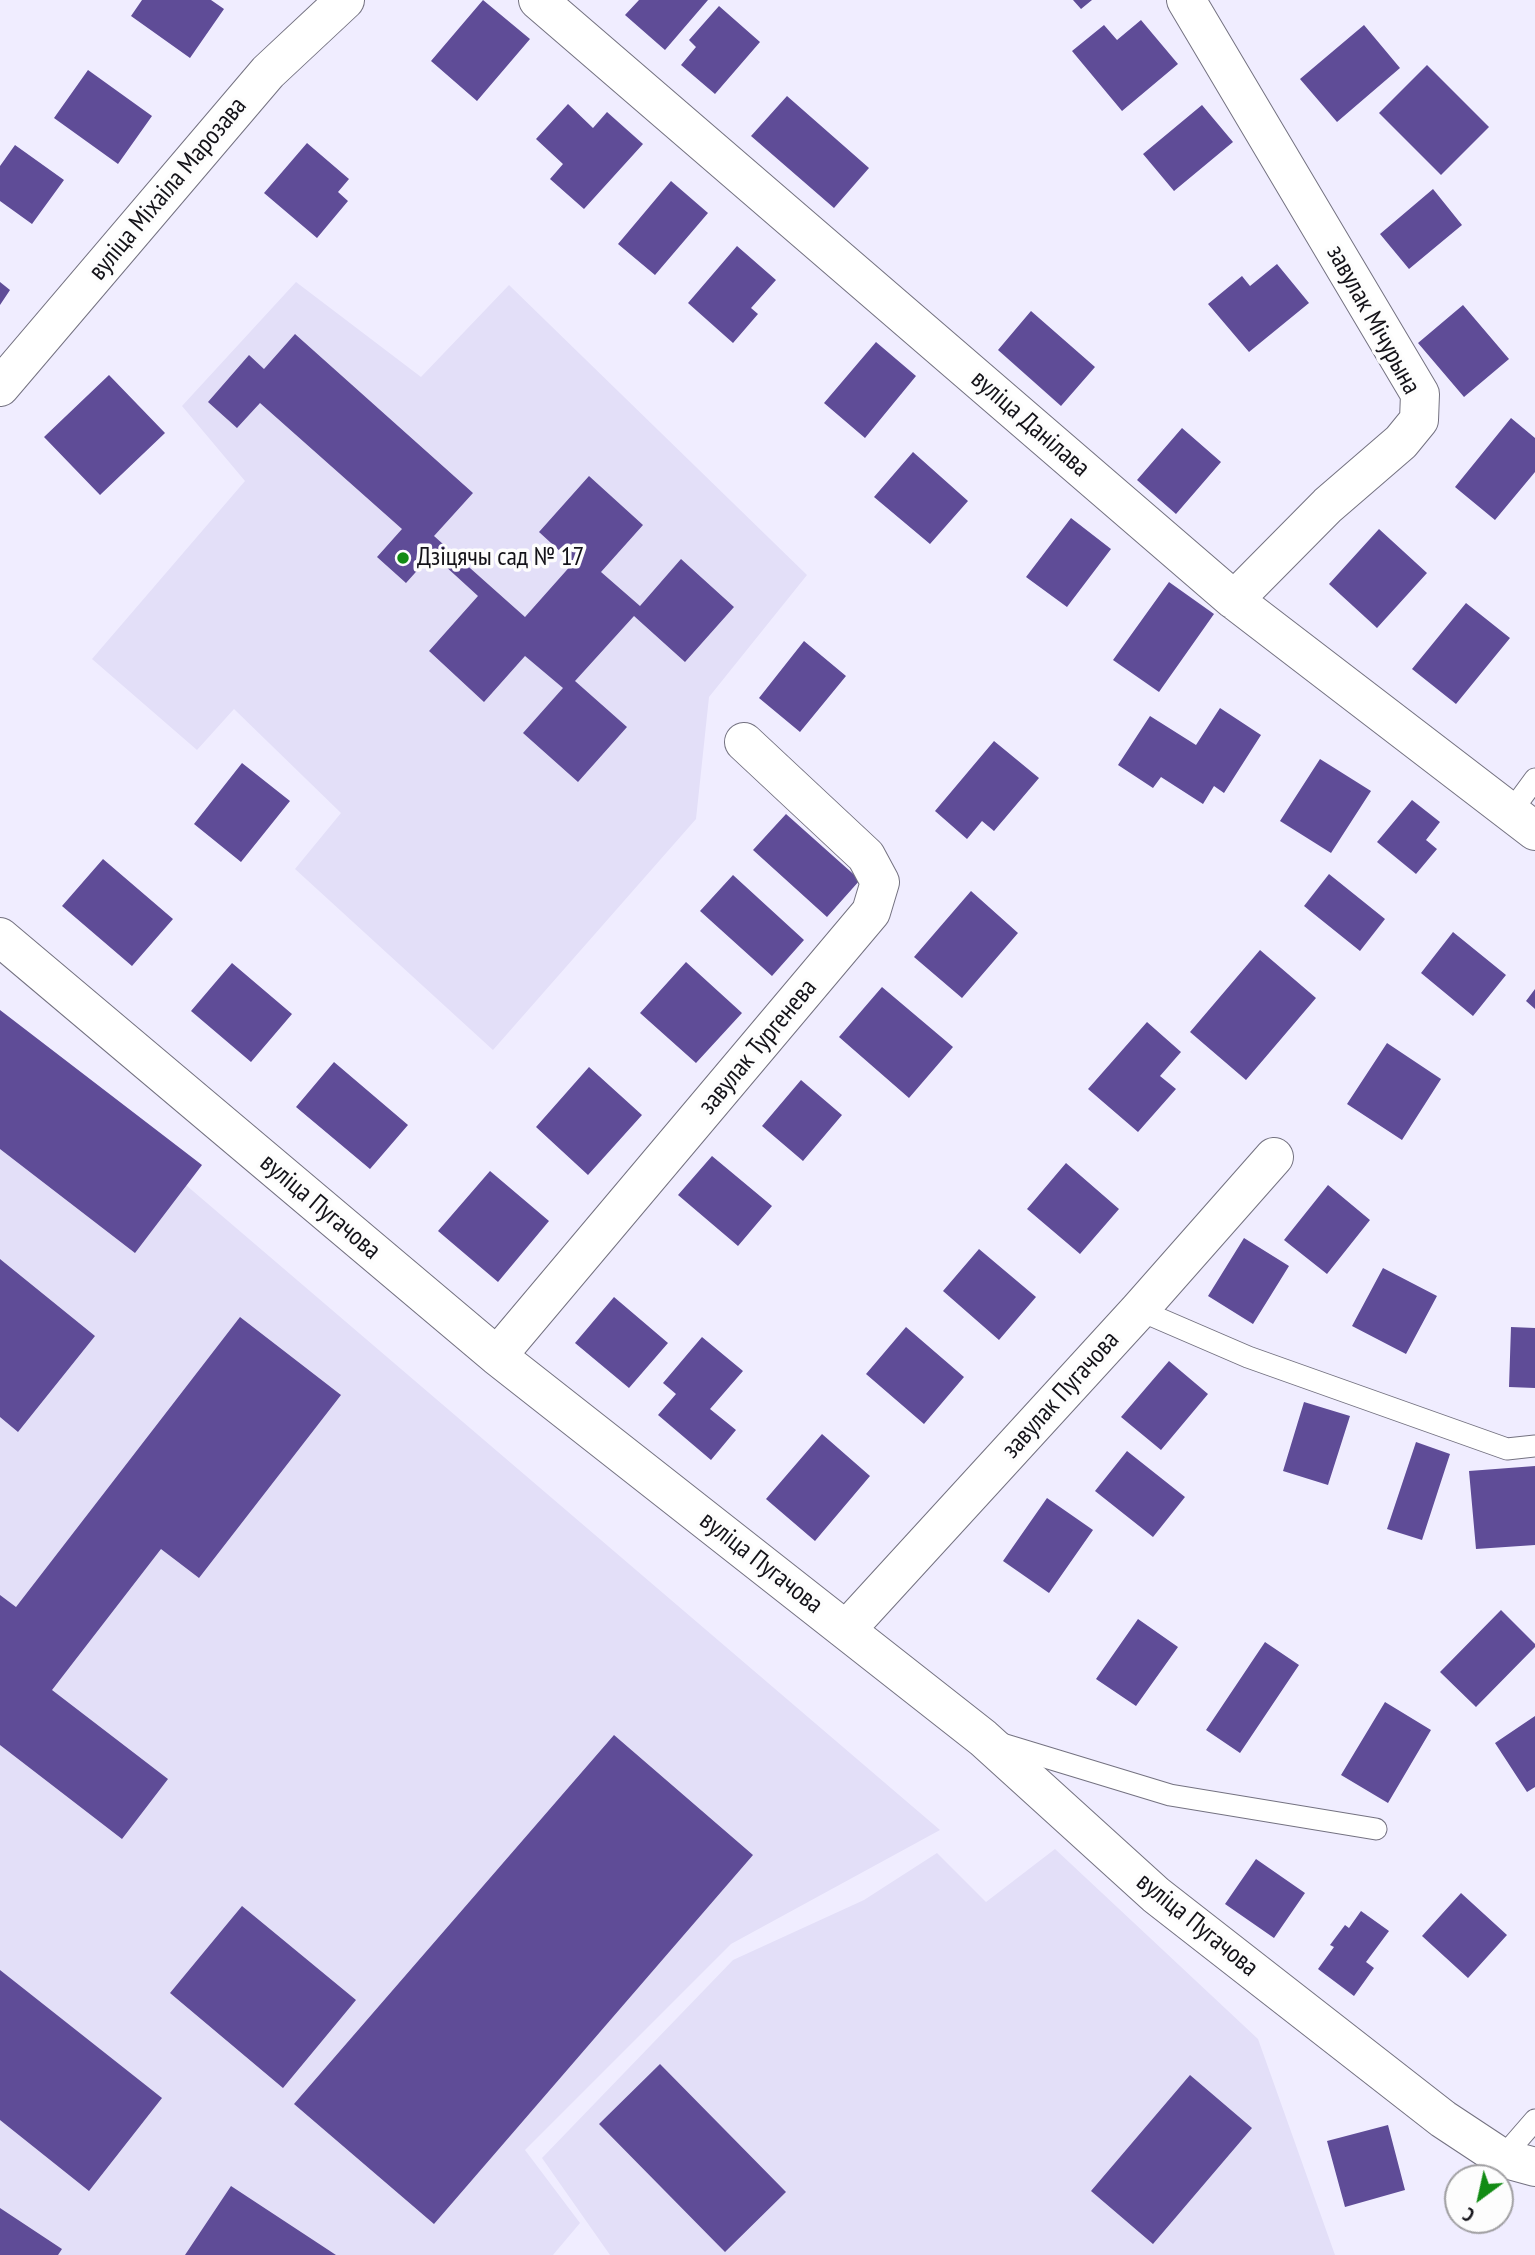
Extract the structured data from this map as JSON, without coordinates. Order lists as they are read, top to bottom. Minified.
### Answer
{"streets":{"street":["вуліца Міхаіла Марозава","завулак Мічурына","вуліца Данілава","завулак Тургенева","вуліца Пугачова","завулак Пугачова"]},"crossings":[["завулак Мічурына","вуліца Данілава"],["завулак Тургенева","вуліца Пугачова"],["вуліца Пугачова","завулак Пугачова"]],"places":["Дзіцячы сад № 17"],"north":"bottom left"}
